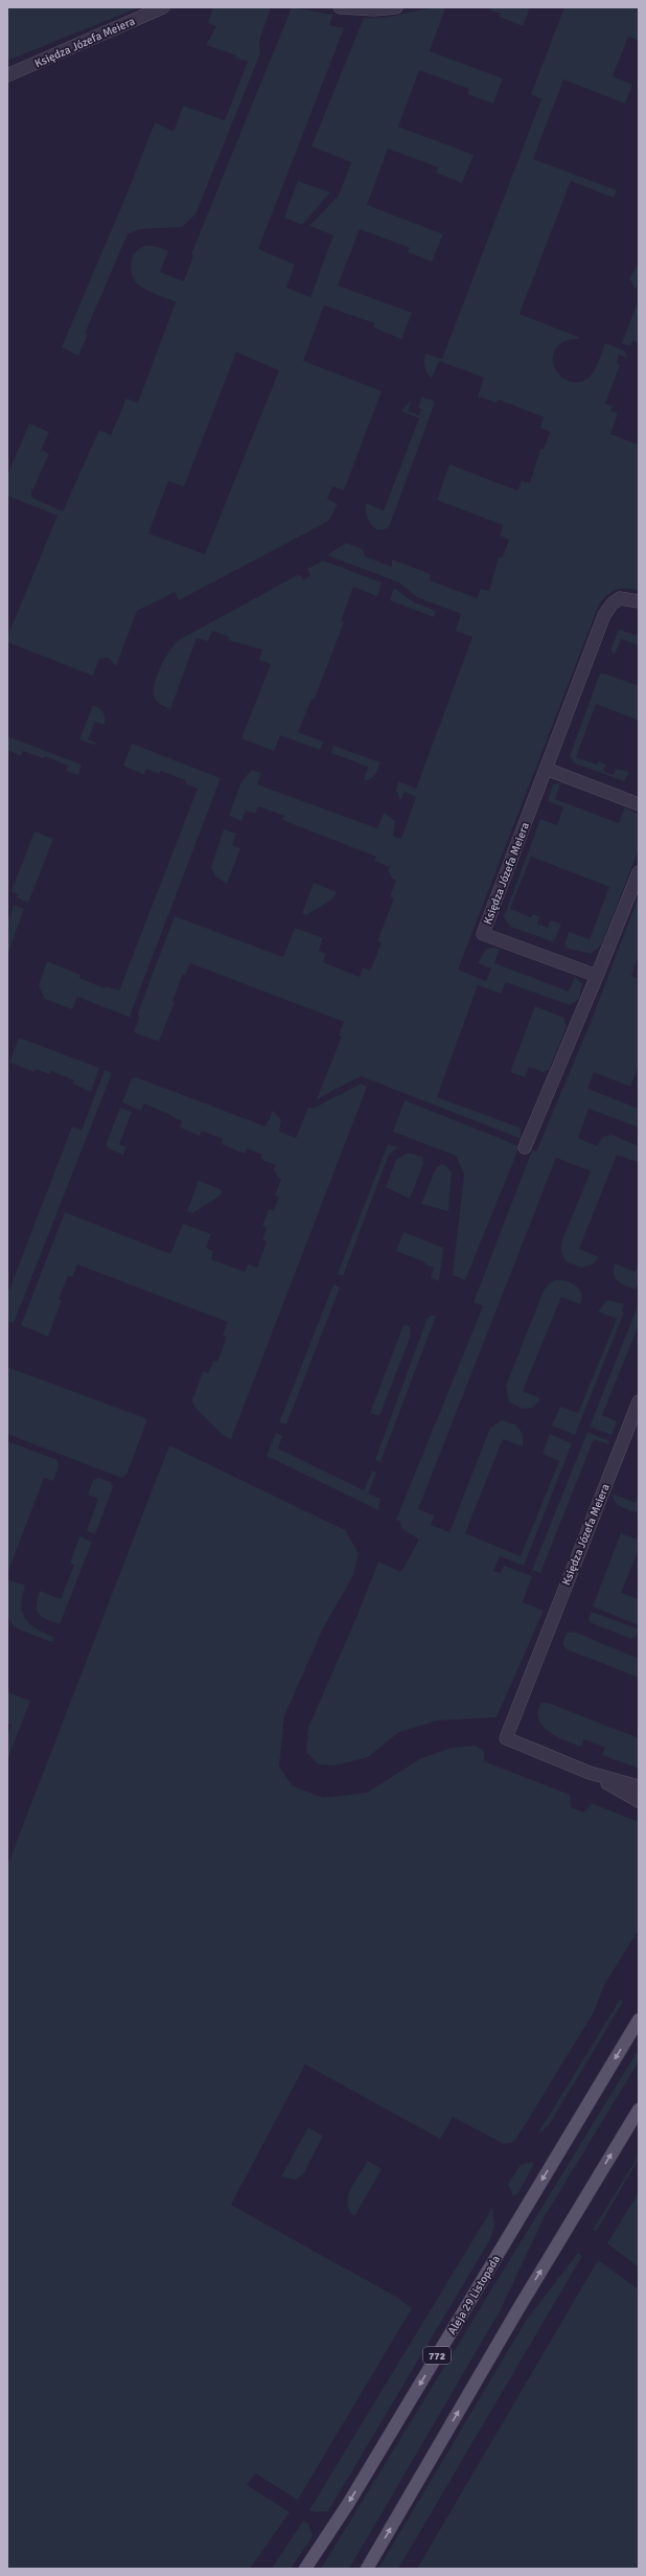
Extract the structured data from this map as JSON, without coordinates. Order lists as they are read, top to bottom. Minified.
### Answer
{"streets":{"main road":["Aleja 29 Listopada","772"],"street":["Księdza Józefa Meiera"]}}
